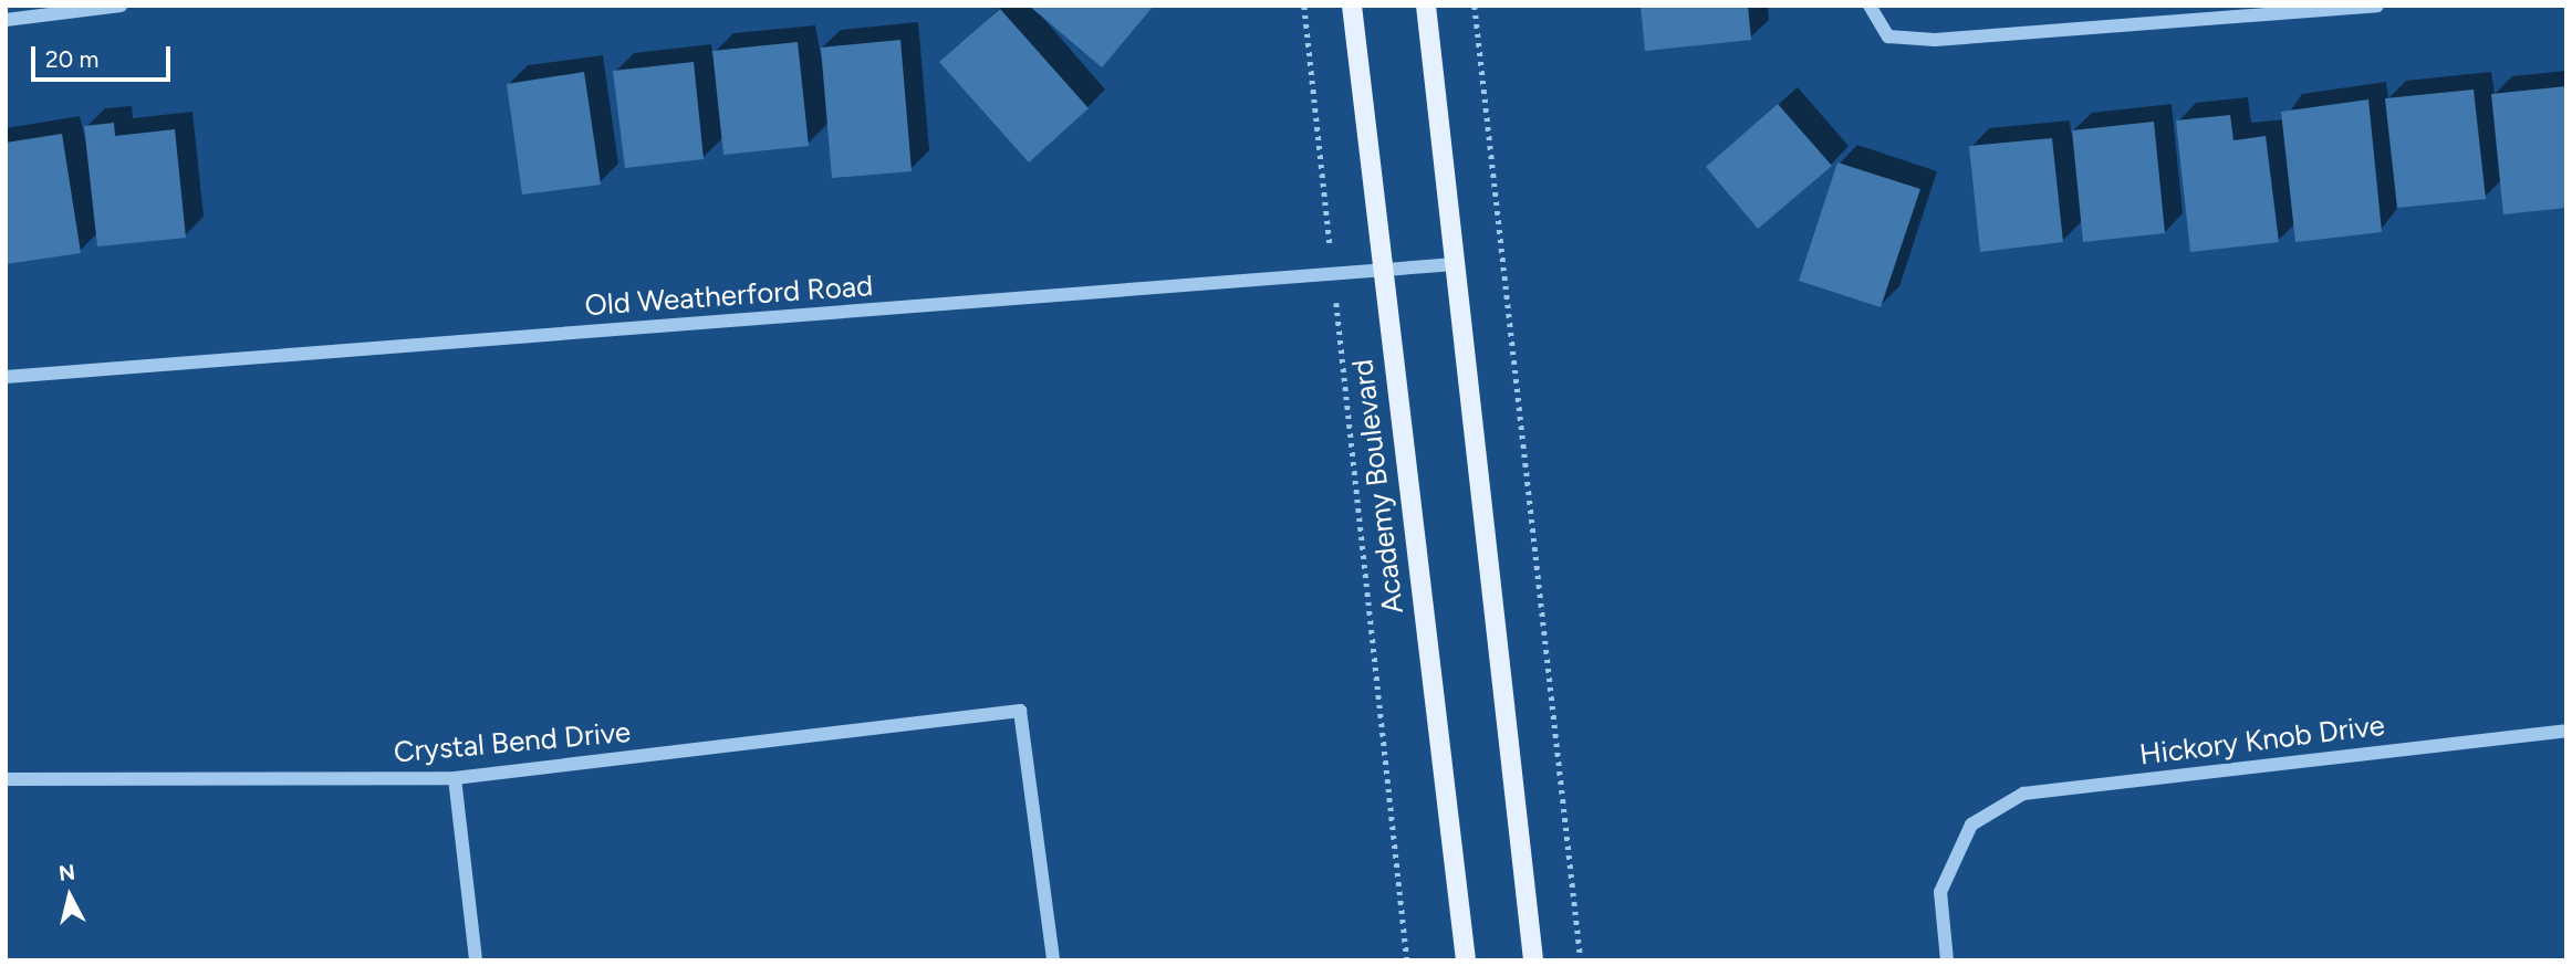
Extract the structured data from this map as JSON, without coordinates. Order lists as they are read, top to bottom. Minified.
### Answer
{"streets":{"main road":["Academy Boulevard"],"street":["Old Weatherford Road","Hickory Knob Drive","Crystal Bend Drive"]},"crossings":[["Old Weatherford Road","Academy Boulevard"]],"scale_bar":"20 m","north":"top"}
